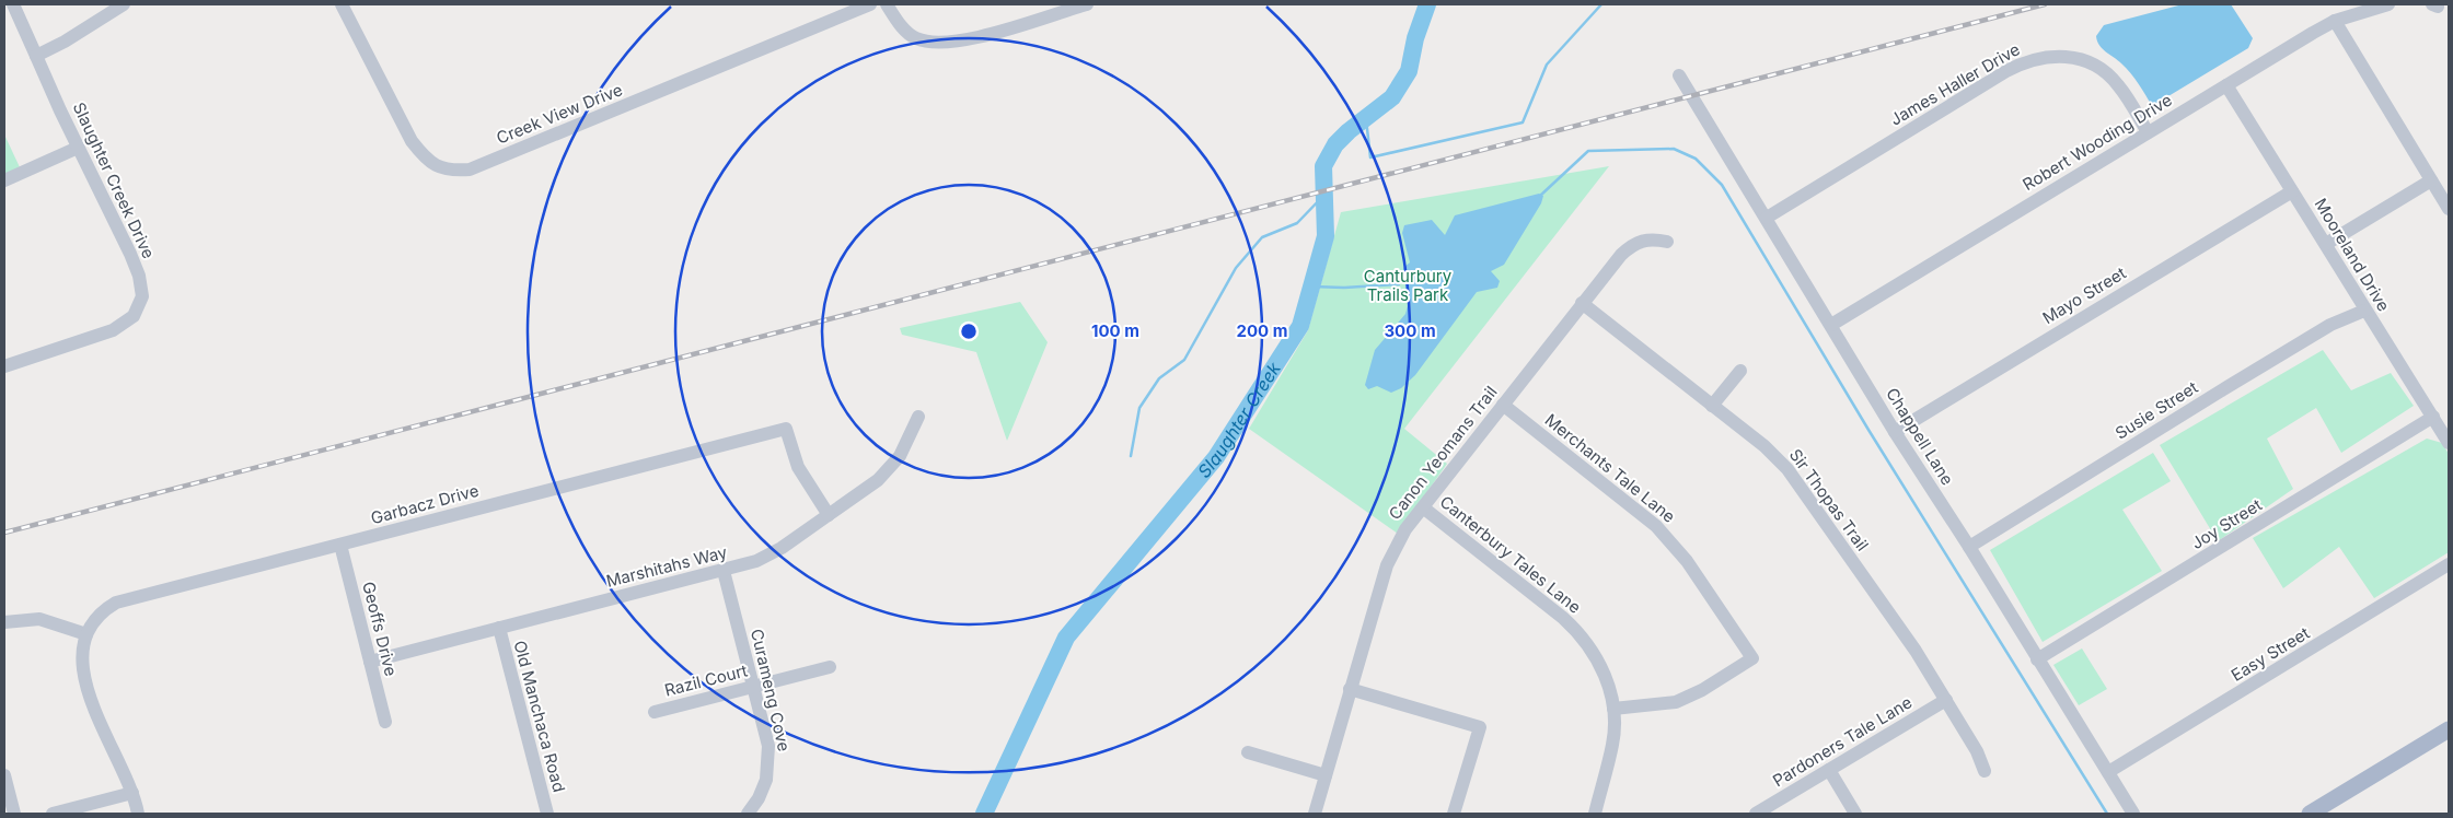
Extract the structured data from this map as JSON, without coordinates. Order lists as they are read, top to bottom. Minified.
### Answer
{"streets":{"street":["James Haller Drive","Creek View Drive","Robert Wooding Drive","Slaughter Creek Drive","Mooreland Drive","Mayo Street","Susie Street","Chappell Lane","Canon Yeomans Trail","Merchants Tale Lane","Sir Thopas Trail","Garbacz Drive","Joy Street","Canterbury Tales Lane","Marshitahs Way","Geoffs Drive","Easy Street","Razil Court","Curameng Cove","Old Manchaca Road","Pardoners Tale Lane"]},"crossings":[["James Haller Drive","Robert Wooding Drive"],["James Haller Drive","Chappell Lane"],["Robert Wooding Drive","Mooreland Drive"],["Robert Wooding Drive","Chappell Lane"],["Mooreland Drive","Mayo Street"],["Mooreland Drive","Susie Street"],["Mooreland Drive","Joy Street"],["Mayo Street","Chappell Lane"],["Susie Street","Chappell Lane"],["Chappell Lane","Joy Street"],["Chappell Lane","Easy Street"],["Canon Yeomans Trail","Merchants Tale Lane"],["Canon Yeomans Trail","Sir Thopas Trail"],["Canon Yeomans Trail","Canterbury Tales Lane"],["Merchants Tale Lane","Canterbury Tales Lane"],["Sir Thopas Trail","Pardoners Tale Lane"],["Garbacz Drive","Marshitahs Way"],["Garbacz Drive","Geoffs Drive"],["Marshitahs Way","Geoffs Drive"],["Marshitahs Way","Curameng Cove"],["Marshitahs Way","Old Manchaca Road"],["Razil Court","Curameng Cove"]],"water":["Slaughter Creek"],"parks":["Canturbury Trails Park"],"rings":["100 m","200 m","300 m"]}
